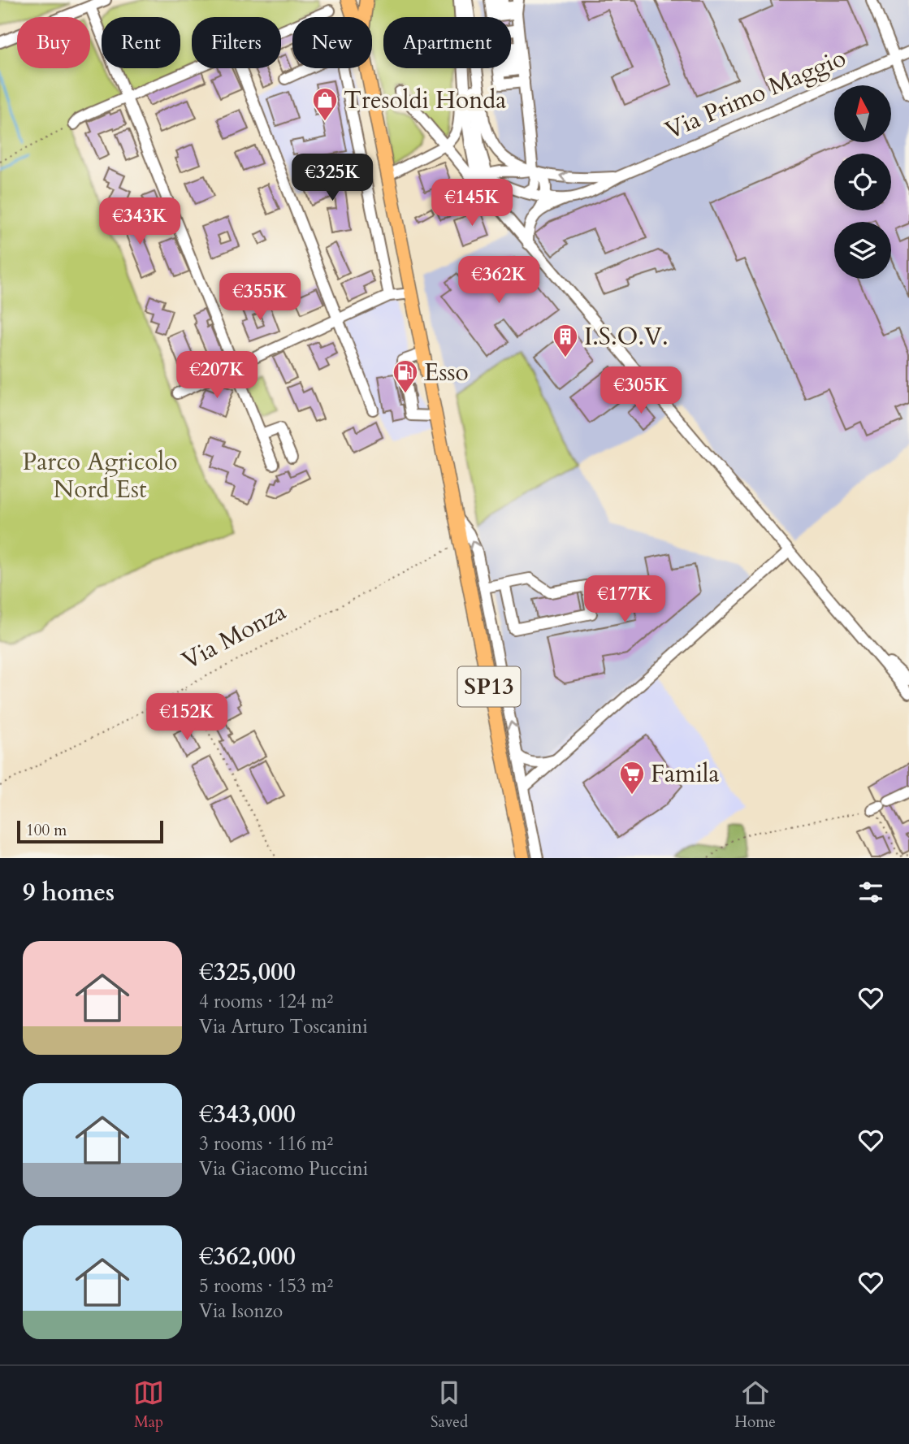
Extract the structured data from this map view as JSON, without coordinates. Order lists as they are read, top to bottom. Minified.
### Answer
{"streets":{"main road":["SP13"],"street":["Via Primo Maggio"],"path":["Via Monza"]},"crossings":[["Via Monza","SP13"]],"parks":["Parco Agricolo Nord Est"],"places":{"shop":["Tresoldi Honda"],"building":["I.S.O.V."],"fuel station":["Esso"],"supermarket":["Famila"]},"scale_bar":"100 m","north":"top","page":{"chip":["Buy","Rent","Filters","New","Apartment"],"price":["€325K","€145K","€343K","€362K","€355K","€207K","€305K","€177K","€152K"],"scale":"100 m","heading":"9 homes","list":[{"name":"€325,000","note":"4 rooms · 124 m² · Via Arturo Toscanini"},{"name":"€343,000","note":"3 rooms · 116 m² · Via Giacomo Puccini"},{"name":"€362,000","note":"5 rooms · 153 m² · Via Isonzo"}],"tabs":["Map","Saved","Home"]}}
